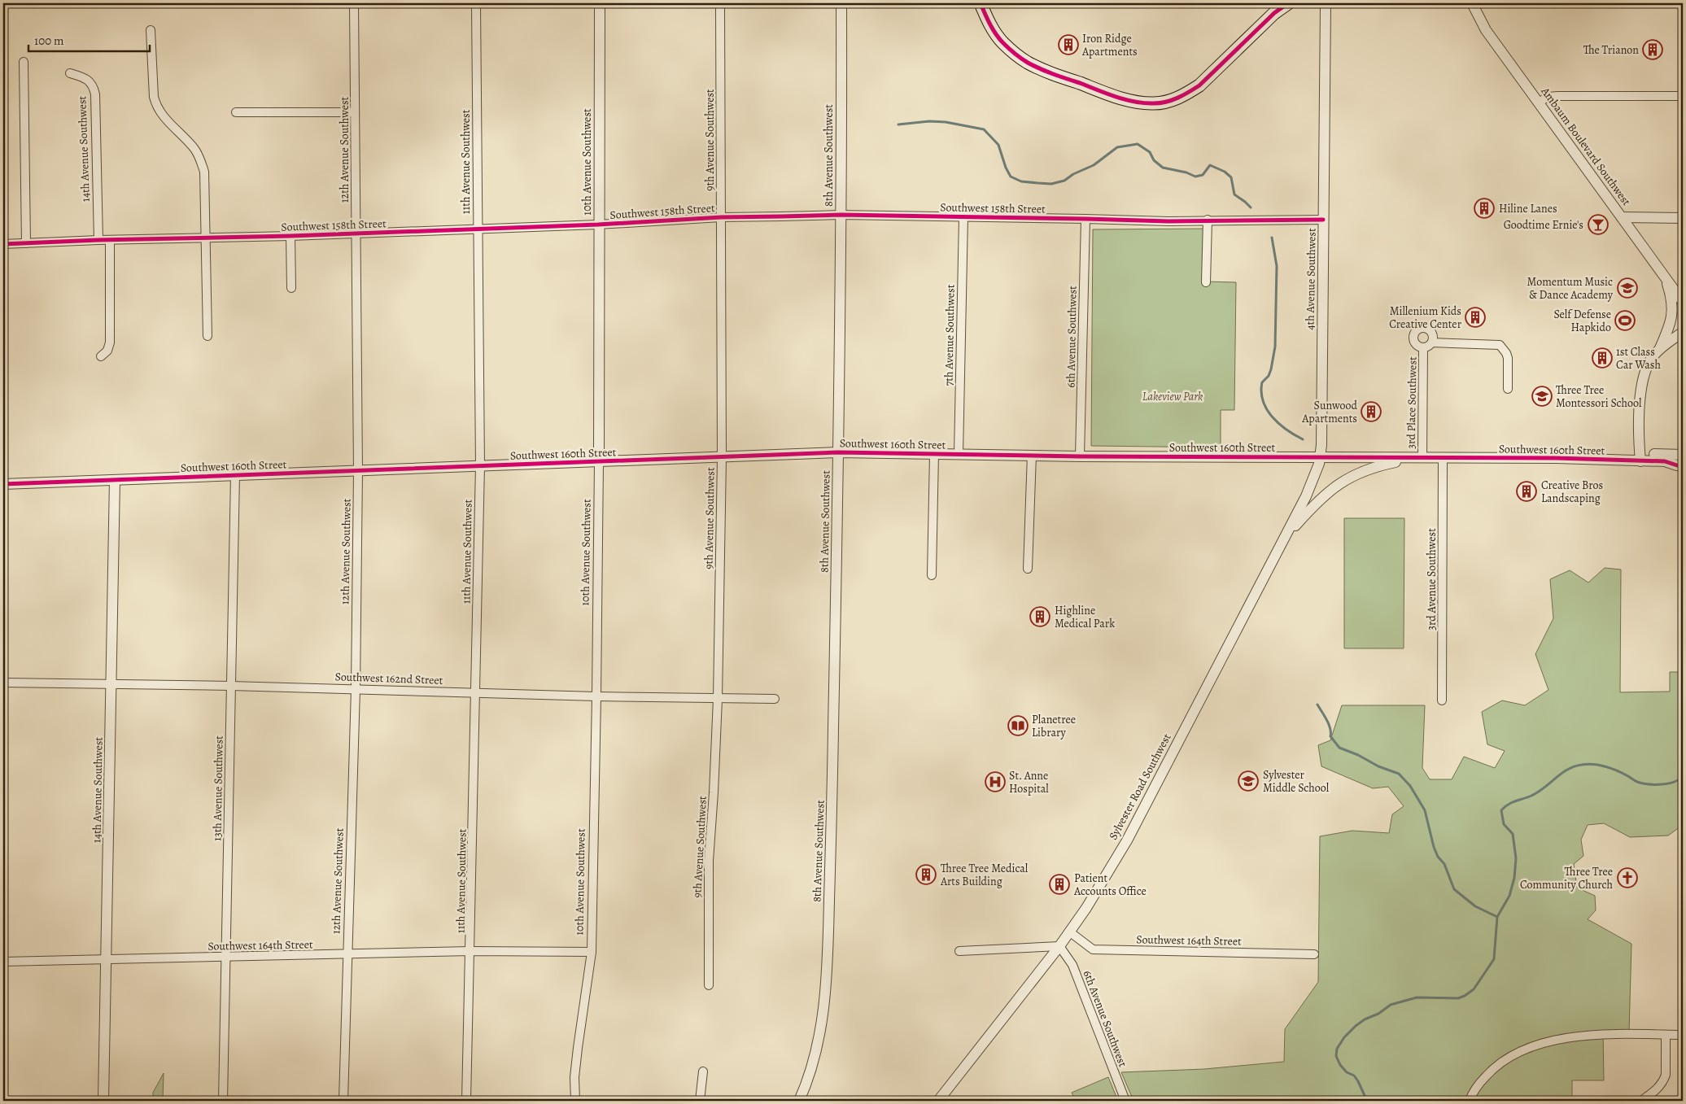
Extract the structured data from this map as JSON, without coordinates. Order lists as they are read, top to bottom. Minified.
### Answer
{"streets":{"street":["9th Avenue Southwest","Ambaum Boulevard Southwest","14th Avenue Southwest","12th Avenue Southwest","8th Avenue Southwest","11th Avenue Southwest","10th Avenue Southwest","Southwest 158th Street","4th Avenue Southwest","7th Avenue Southwest","6th Avenue Southwest","3rd Place Southwest","Southwest 160th Street","3rd Avenue Southwest","Southwest 162nd Street","Sylvester Road Southwest","13th Avenue Southwest","Southwest 164th Street"]},"crossings":[["9th Avenue Southwest","Southwest 158th Street"],["9th Avenue Southwest","Southwest 160th Street"],["9th Avenue Southwest","Southwest 162nd Street"],["14th Avenue Southwest","Southwest 158th Street"],["14th Avenue Southwest","Southwest 160th Street"],["14th Avenue Southwest","Southwest 162nd Street"],["14th Avenue Southwest","Southwest 164th Street"],["12th Avenue Southwest","Southwest 158th Street"],["12th Avenue Southwest","Southwest 160th Street"],["12th Avenue Southwest","Southwest 162nd Street"],["12th Avenue Southwest","Southwest 164th Street"],["8th Avenue Southwest","Southwest 158th Street"],["8th Avenue Southwest","Southwest 160th Street"],["11th Avenue Southwest","Southwest 158th Street"],["11th Avenue Southwest","Southwest 160th Street"],["11th Avenue Southwest","Southwest 162nd Street"],["11th Avenue Southwest","Southwest 164th Street"],["10th Avenue Southwest","Southwest 158th Street"],["10th Avenue Southwest","Southwest 160th Street"],["10th Avenue Southwest","Southwest 162nd Street"],["10th Avenue Southwest","Southwest 164th Street"],["Southwest 158th Street","4th Avenue Southwest"],["Southwest 158th Street","7th Avenue Southwest"],["Southwest 158th Street","6th Avenue Southwest"],["4th Avenue Southwest","Southwest 160th Street"],["4th Avenue Southwest","Sylvester Road Southwest"],["7th Avenue Southwest","Southwest 160th Street"],["6th Avenue Southwest","Southwest 160th Street"],["6th Avenue Southwest","Sylvester Road Southwest"],["3rd Place Southwest","Southwest 160th Street"],["Southwest 160th Street","3rd Avenue Southwest"],["Southwest 160th Street","Sylvester Road Southwest"],["Southwest 160th Street","13th Avenue Southwest"],["Southwest 162nd Street","13th Avenue Southwest"],["Sylvester Road Southwest","Southwest 164th Street"],["13th Avenue Southwest","Southwest 164th Street"]],"parks":["Lakeview Park"],"places":{"building":["Iron Ridge Apartments","The Trianon","Hiline Lanes","Millenium Kids Creative Center","1st Class Car Wash","Sunwood Apartments","Creative Bros Landscaping","Highline Medical Park","Three Tree Medical Arts Building","Patient Accounts Office"],"bar":["Goodtime Ernie's"],"school or university":["Momentum Music & Dance Academy","Three Tree Montessori School","Sylvester Middle School"],"sports":["Self Defense Hapkido"],"library":["Planetree Library"],"hospital":["St. Anne Hospital"],"church":["Three Tree Community Church"]},"scale_bar":"100 m"}
